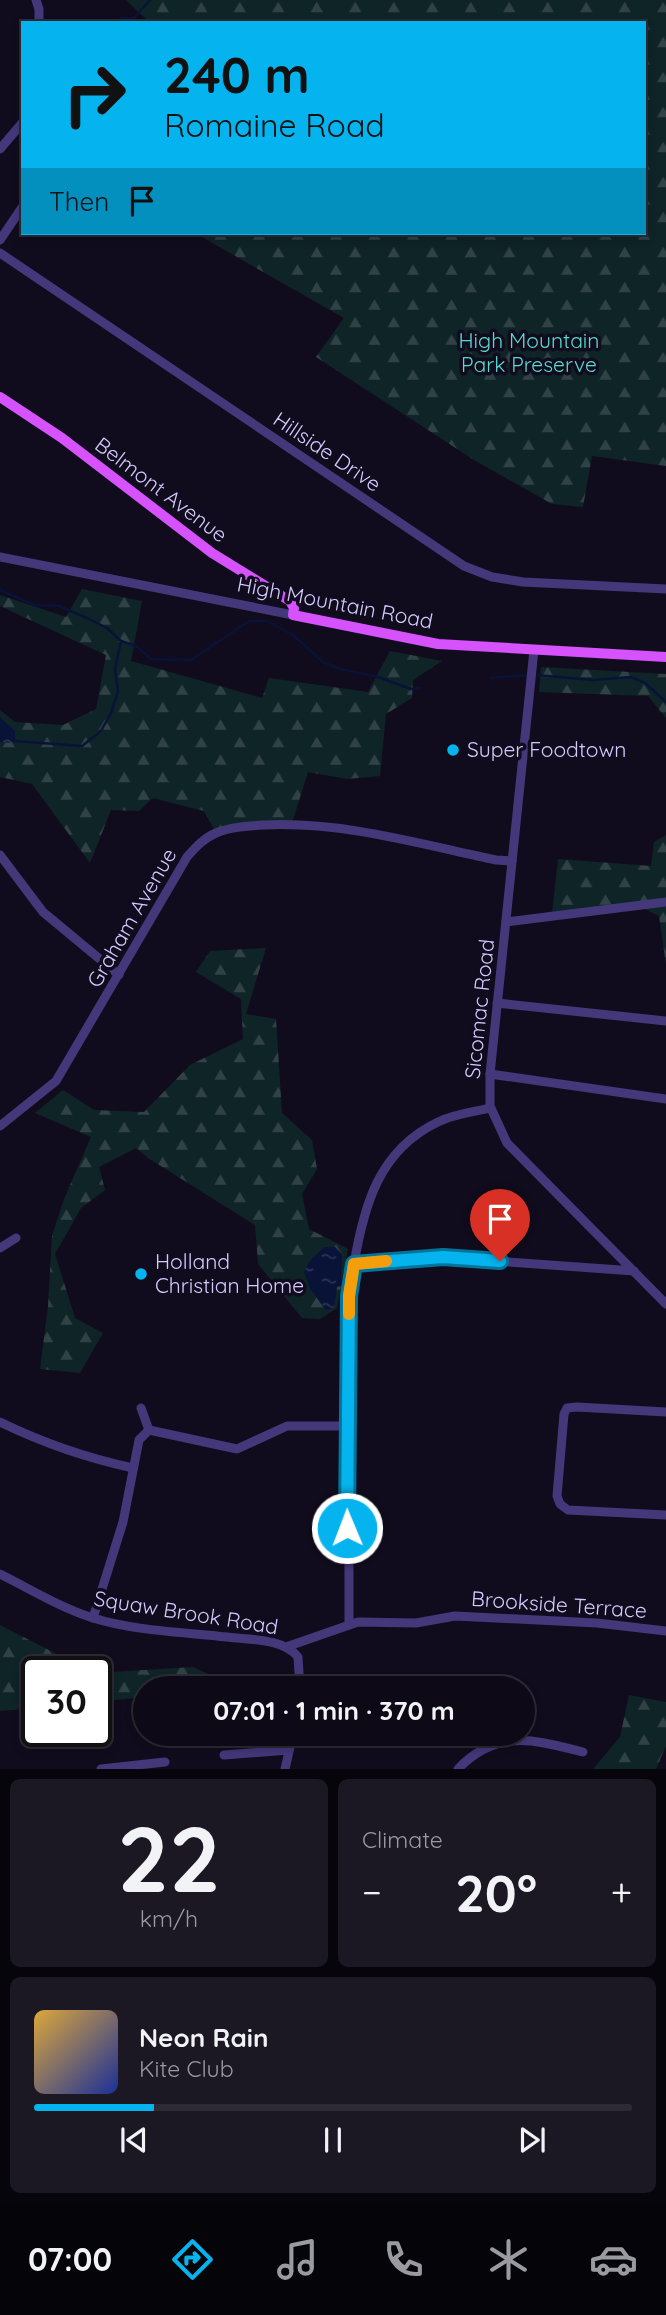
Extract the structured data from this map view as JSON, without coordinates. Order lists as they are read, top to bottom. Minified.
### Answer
{"streets":{"main road":["Belmont Avenue","High Mountain Road"],"street":["Hillside Drive","Graham Avenue","Sicomac Road","Brookside Terrace","Squaw Brook Road"]},"crossings":[["Belmont Avenue","High Mountain Road"],["High Mountain Road","Sicomac Road"],["Graham Avenue","Sicomac Road"],["Brookside Terrace","Squaw Brook Road"]],"parks":["High Mountain Park Preserve"],"places":["Super Foodtown","Holland Christian Home"],"page":{"turn":["240 m","Romaine Road"],"then":"Then","limit":"30","trip":"07:01 · 1 min · 370 m","tile":[["22","km/h"],"Climate"],"heat":["−","20°","+"],"song":["Neon Rain","Kite Club"],"tabs":"07:00"}}
